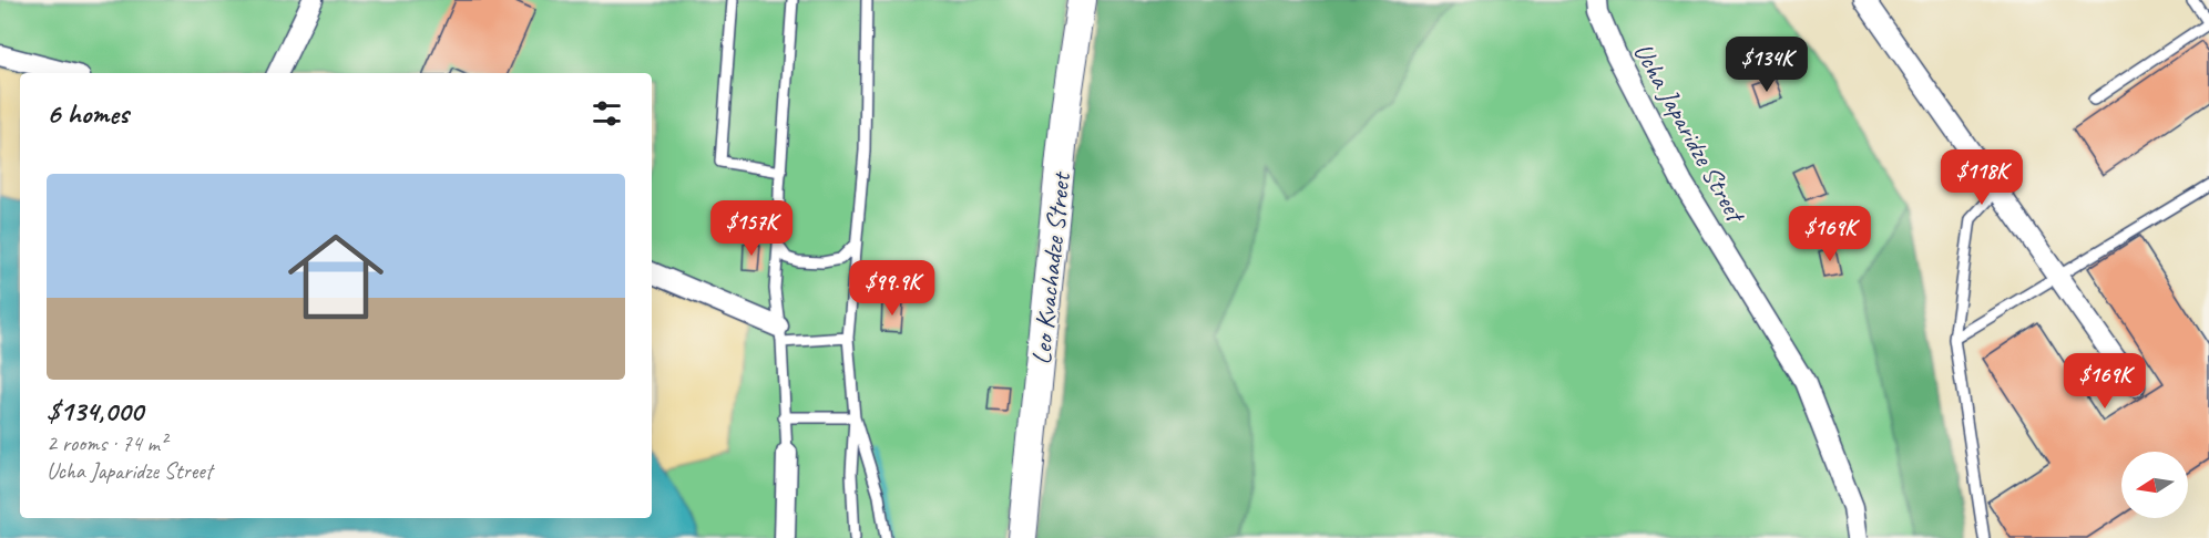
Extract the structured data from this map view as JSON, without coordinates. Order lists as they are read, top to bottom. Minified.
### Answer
{"streets":{"main road":["Leo Kvachadze Street"],"street":["Ucha Japaridze Street"]},"north":"left","page":{"price":["$134K","$118K","$157K","$169K","$99.9K","$169K"],"heading":"6 homes","list":[{"name":"$134,000","note":"2 rooms · 74 m² · Ucha Japaridze Street"}]}}
